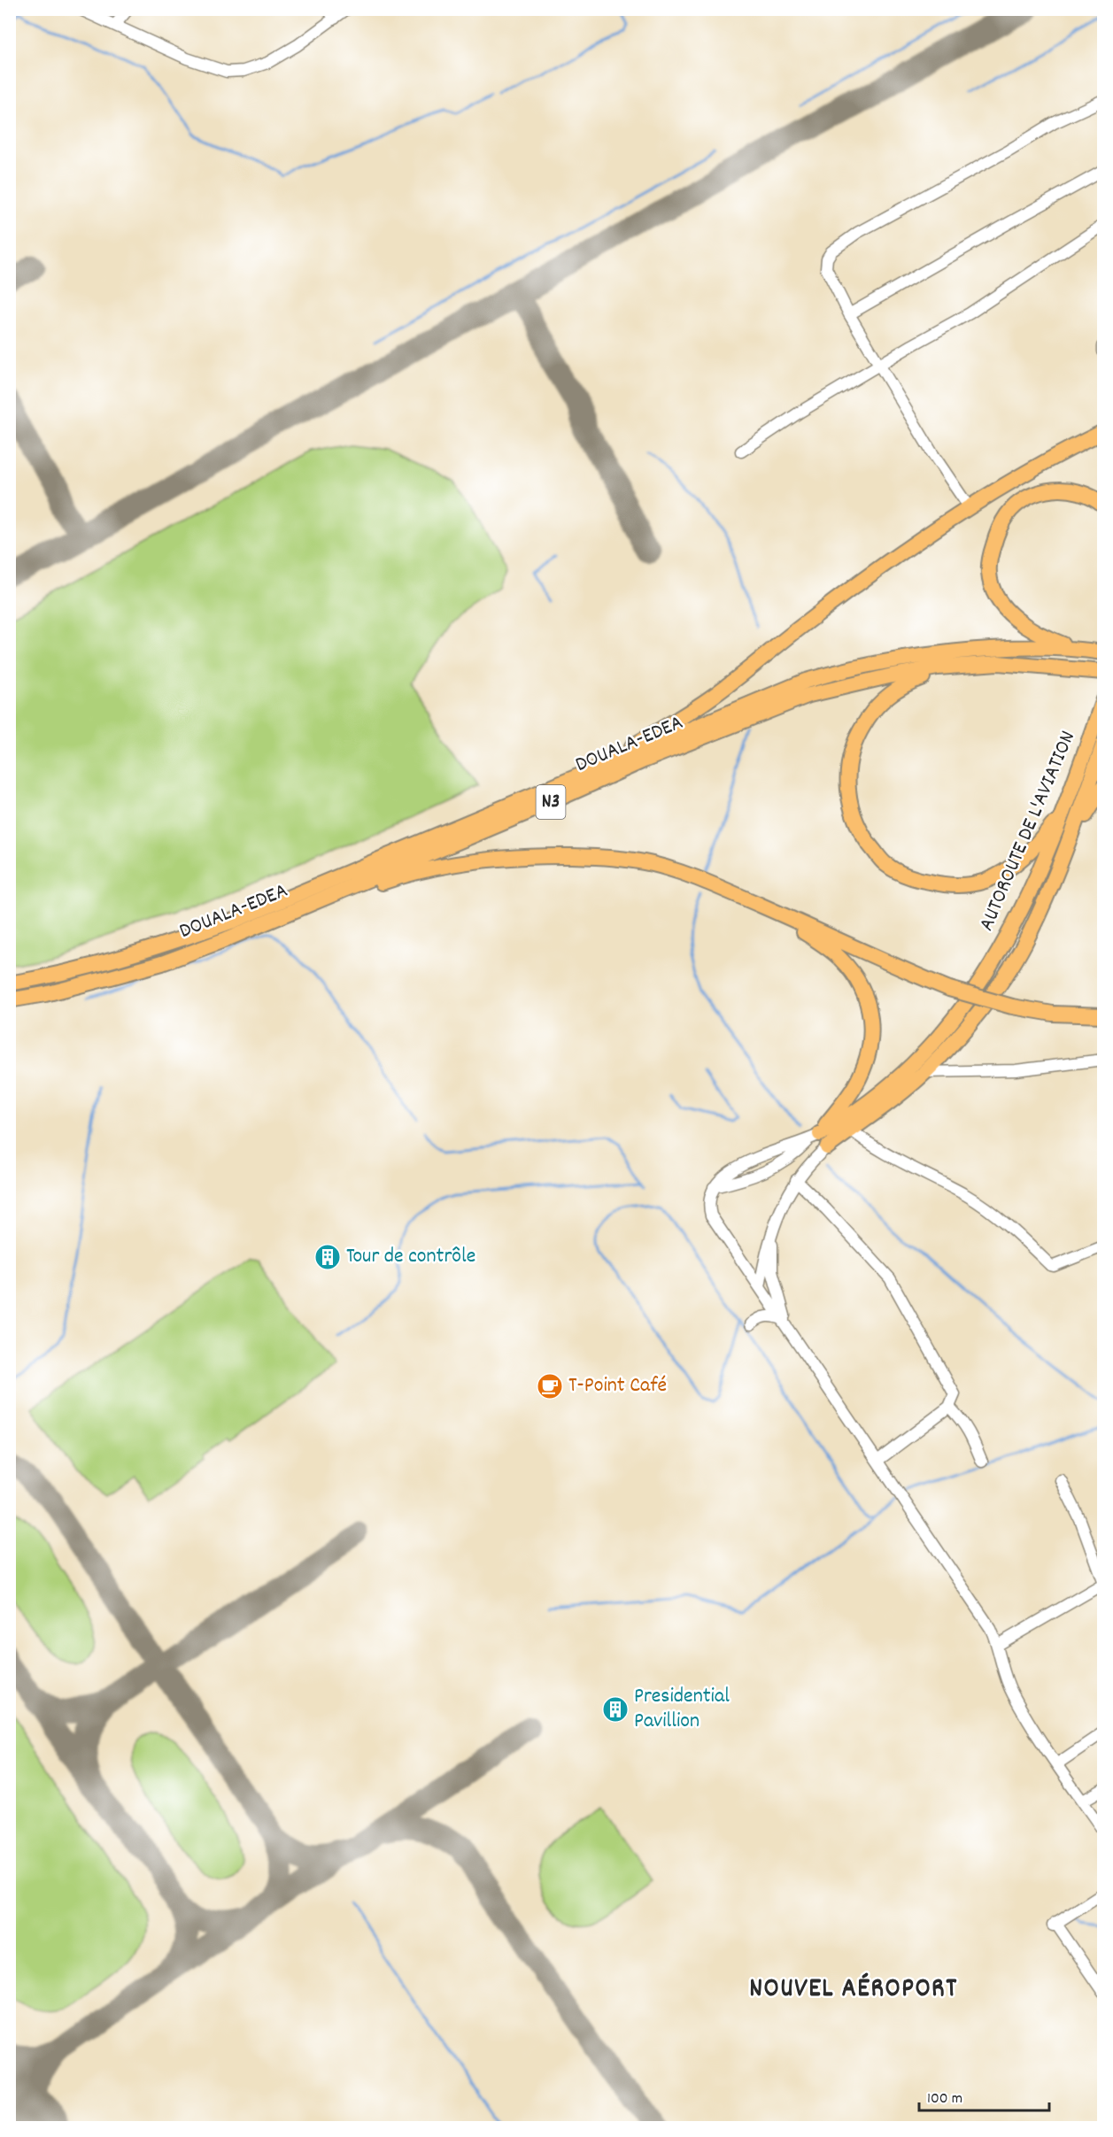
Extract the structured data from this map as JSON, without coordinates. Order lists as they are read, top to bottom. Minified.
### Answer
{"streets":{"highway":["DOUALA-EDEA","N3","AUTOROUTE DE L'AVIATION"]},"districts":["NOUVEL AÉROPORT"],"places":{"building":["Tour de contrôle","Presidential Pavillion"],"cafe":["T-Point Café"]},"scale_bar":"100 m"}
